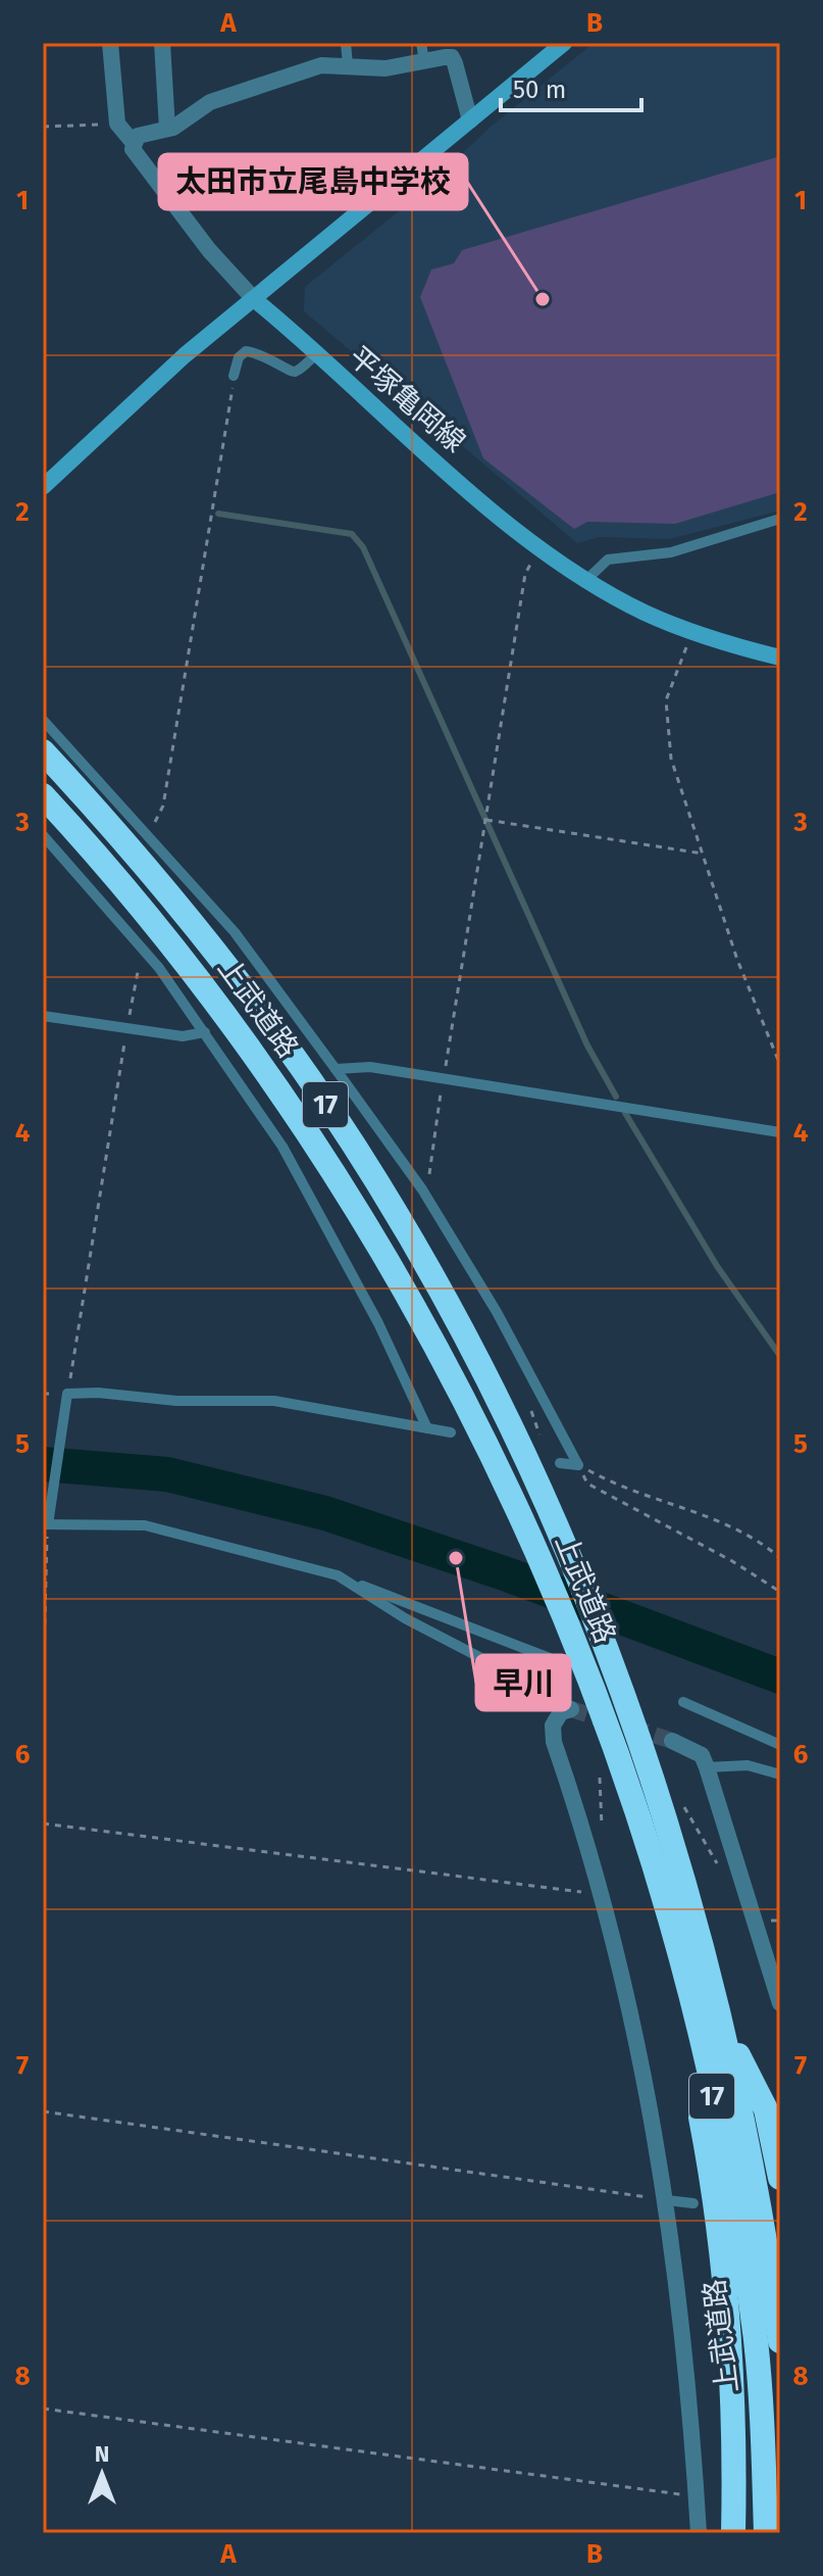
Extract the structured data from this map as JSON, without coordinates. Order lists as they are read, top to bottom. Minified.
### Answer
{"streets":{"highway":["上武道路","17"],"main road":["平塚亀岡線"]},"places":["太田市立尾島中学校","早川"],"scale_bar":"50 m","north":"top","grid":{"columns":["A","B"],"rows":["1","2","3","4","5","6","7","8"]}}
